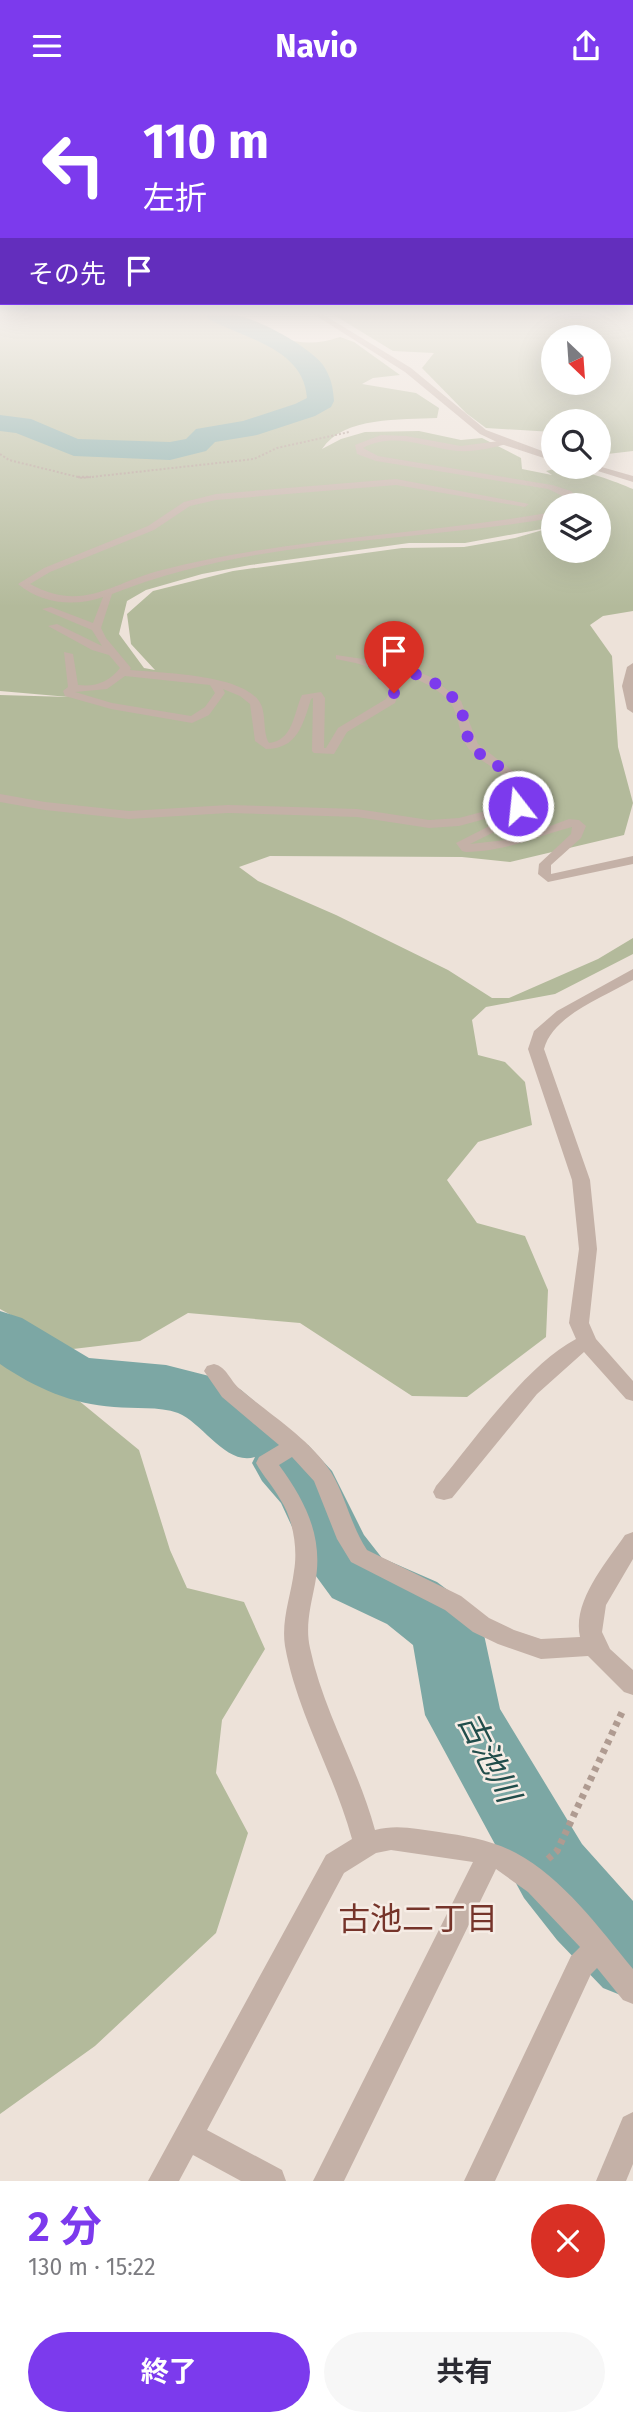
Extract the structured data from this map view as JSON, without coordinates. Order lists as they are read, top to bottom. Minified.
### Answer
{"districts":["古池二丁目"],"water":["古池川"],"north":"bottom right","page":{"header":"Navio","turn":["110 m","左折"],"then":"その先","heading":["2 分","130 m · 15:22"],"buttons":["終了","共有"]}}
